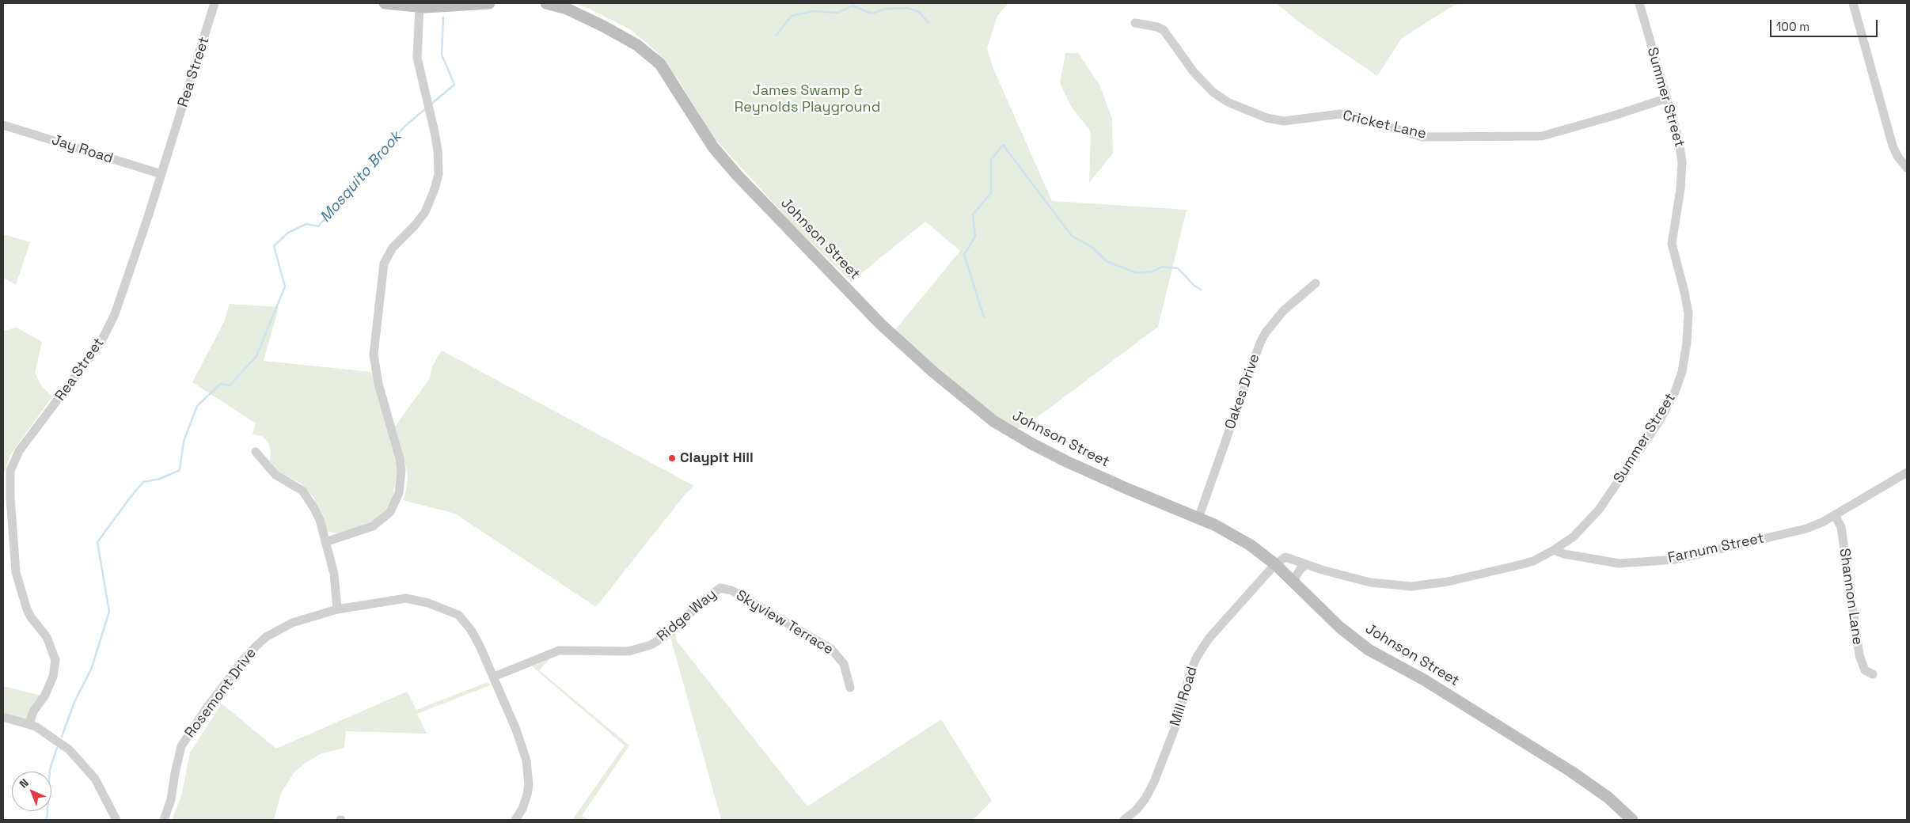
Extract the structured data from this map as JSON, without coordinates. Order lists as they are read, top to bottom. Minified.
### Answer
{"streets":{"street":["Rea Street","Summer Street","Cricket Lane","Jay Road","Johnson Street","Oakes Drive","Farnum Street","Shannon Lane","Ridge Way","Skyview Terrace","Rosemont Drive","Mill Road"]},"crossings":[["Rea Street","Jay Road"],["Summer Street","Cricket Lane"],["Summer Street","Farnum Street"],["Johnson Street","Oakes Drive"],["Johnson Street","Mill Road"],["Farnum Street","Shannon Lane"],["Ridge Way","Skyview Terrace"],["Ridge Way","Rosemont Drive"]],"water":["Mosquito Brook"],"parks":["James Swamp & Reynolds Playground"],"places":["Claypit Hill"],"scale_bar":"100 m","north":"top left"}
